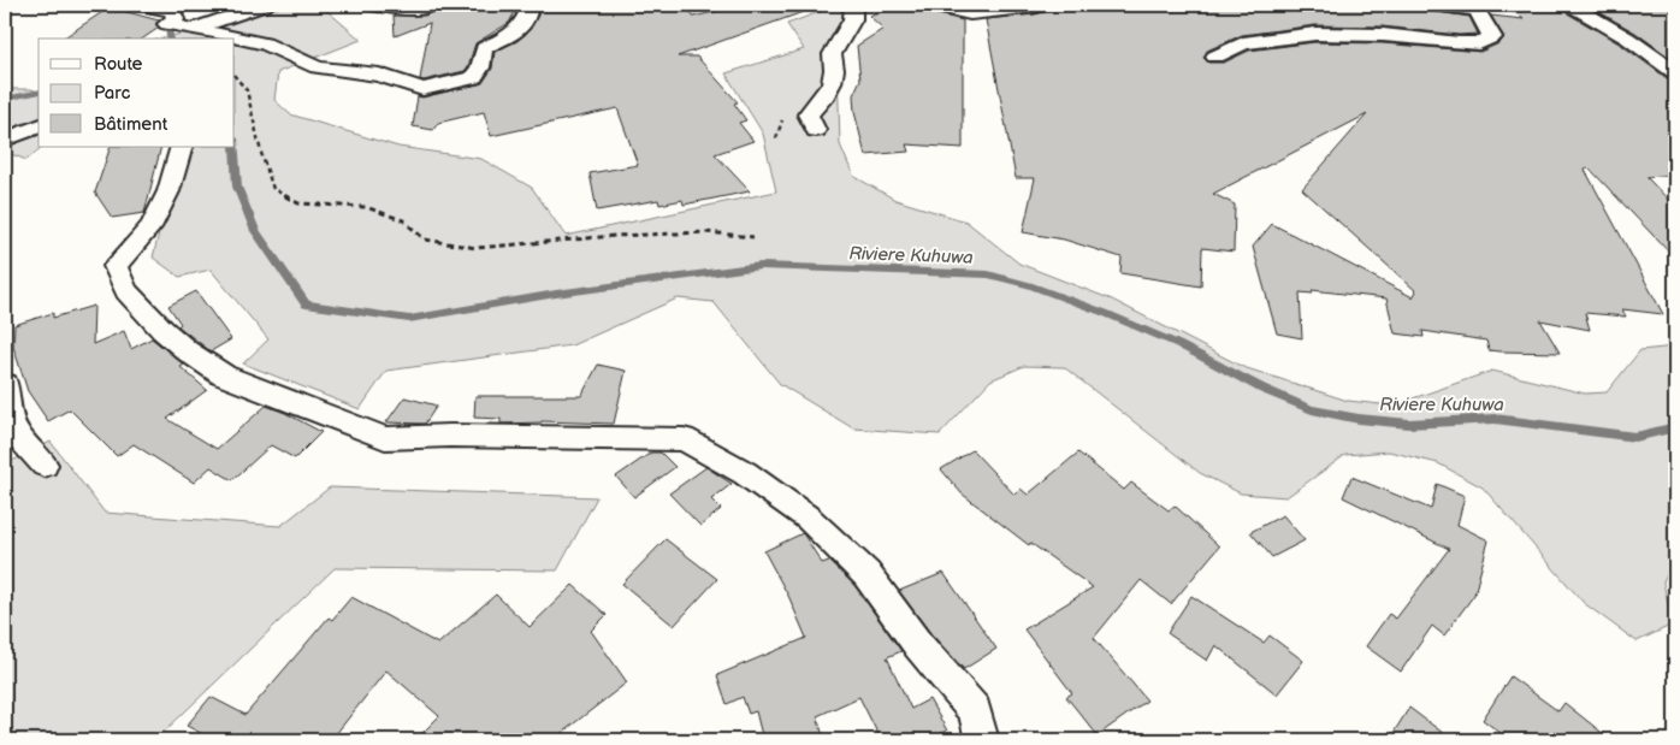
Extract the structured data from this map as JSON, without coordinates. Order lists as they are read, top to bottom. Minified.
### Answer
{"water":["Riviere Kuhuwa"],"legend":["Route","Parc","Bâtiment"]}
